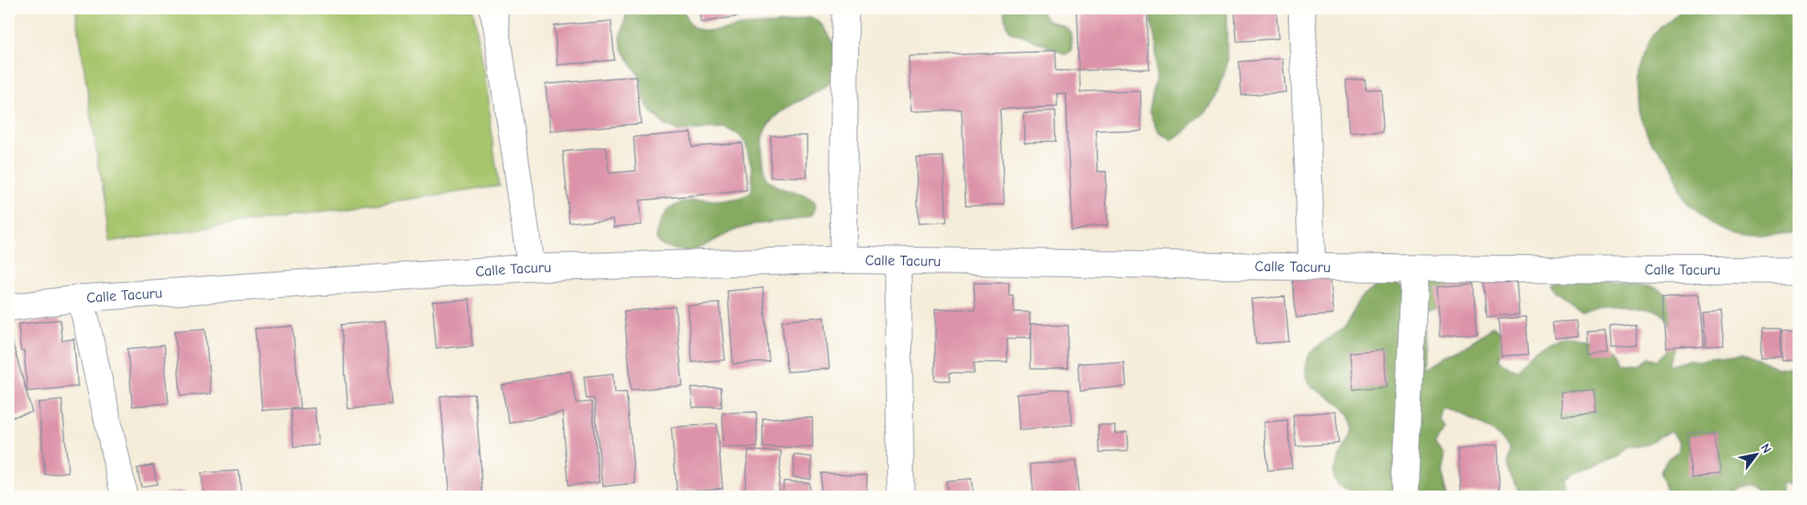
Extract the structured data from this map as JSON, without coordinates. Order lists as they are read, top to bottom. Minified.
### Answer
{"streets":{"street":["Calle Tacuru"]},"north":"top right"}
